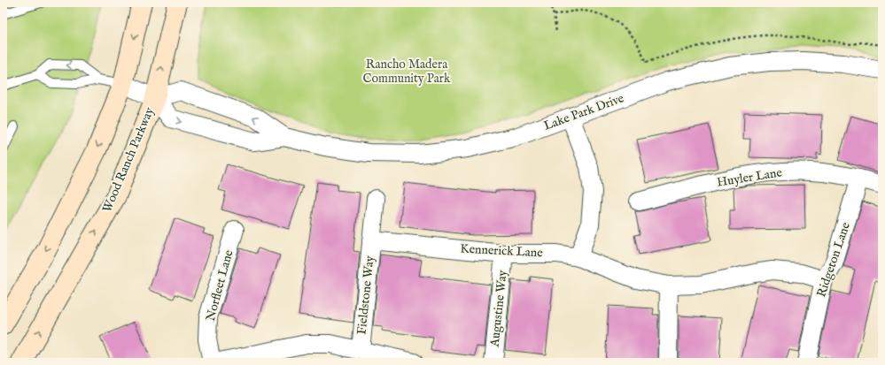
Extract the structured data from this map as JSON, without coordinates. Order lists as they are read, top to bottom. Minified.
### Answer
{"streets":{"main road":["Wood Ranch Parkway"],"street":["Lake Park Drive","Huyler Lane","Kennerick Lane","Ridgeton Lane","Norfleet Lane","Fieldstone Way","Augustine Way"]},"crossings":[["Lake Park Drive","Wood Ranch Parkway"],["Huyler Lane","Ridgeton Lane"],["Kennerick Lane","Ridgeton Lane"],["Kennerick Lane","Fieldstone Way"],["Kennerick Lane","Augustine Way"]],"parks":["Rancho Madera Community Park"]}
